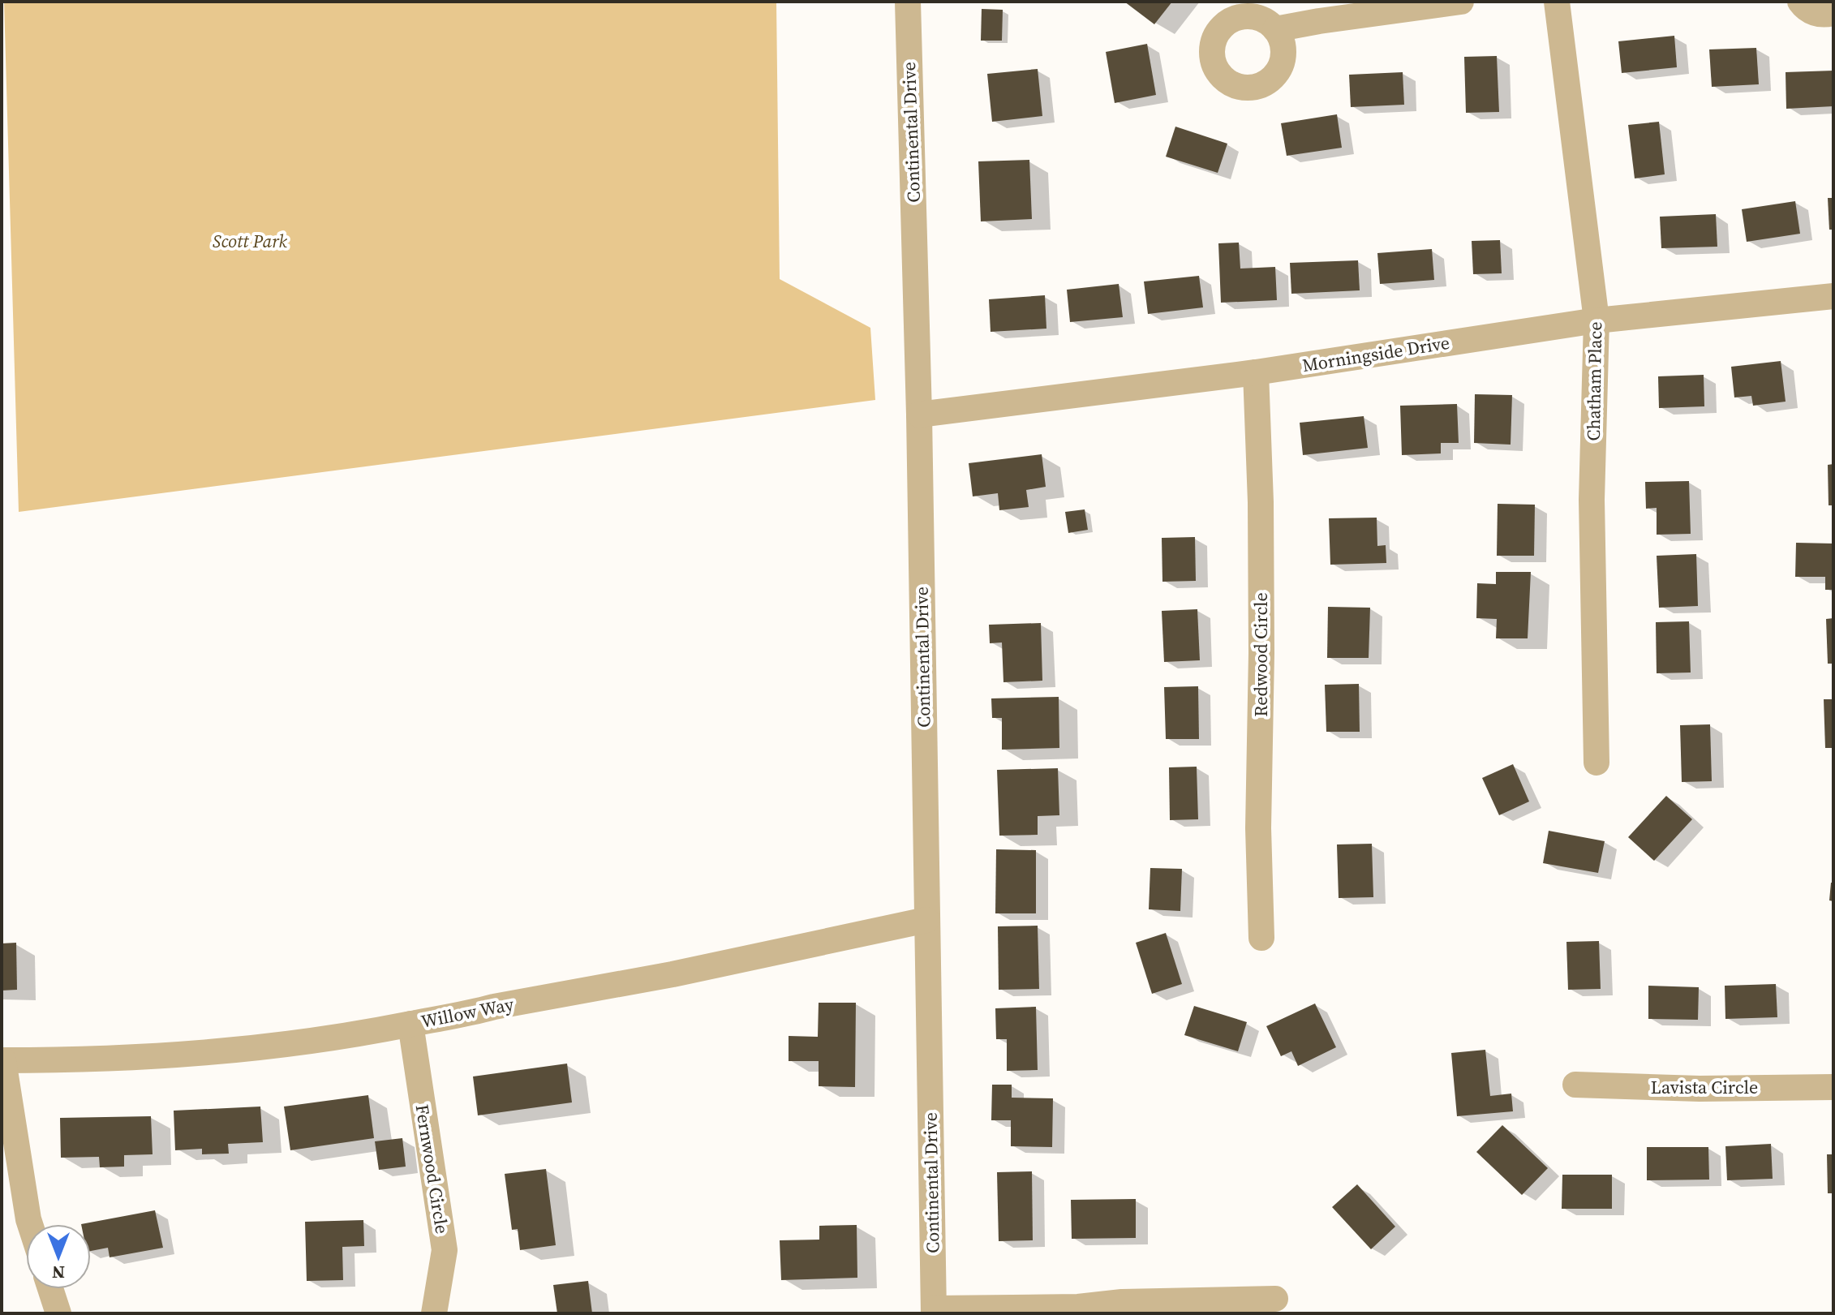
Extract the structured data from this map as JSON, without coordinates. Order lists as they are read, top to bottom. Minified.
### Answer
{"streets":{"street":["Continental Drive","Morningside Drive","Chatham Place","Redwood Circle","Willow Way","Lavista Circle","Fernwood Circle"]},"crossings":[["Continental Drive","Morningside Drive"],["Continental Drive","Willow Way"],["Morningside Drive","Chatham Place"],["Morningside Drive","Redwood Circle"],["Willow Way","Fernwood Circle"]],"parks":["Scott Park"],"north":"bottom"}
